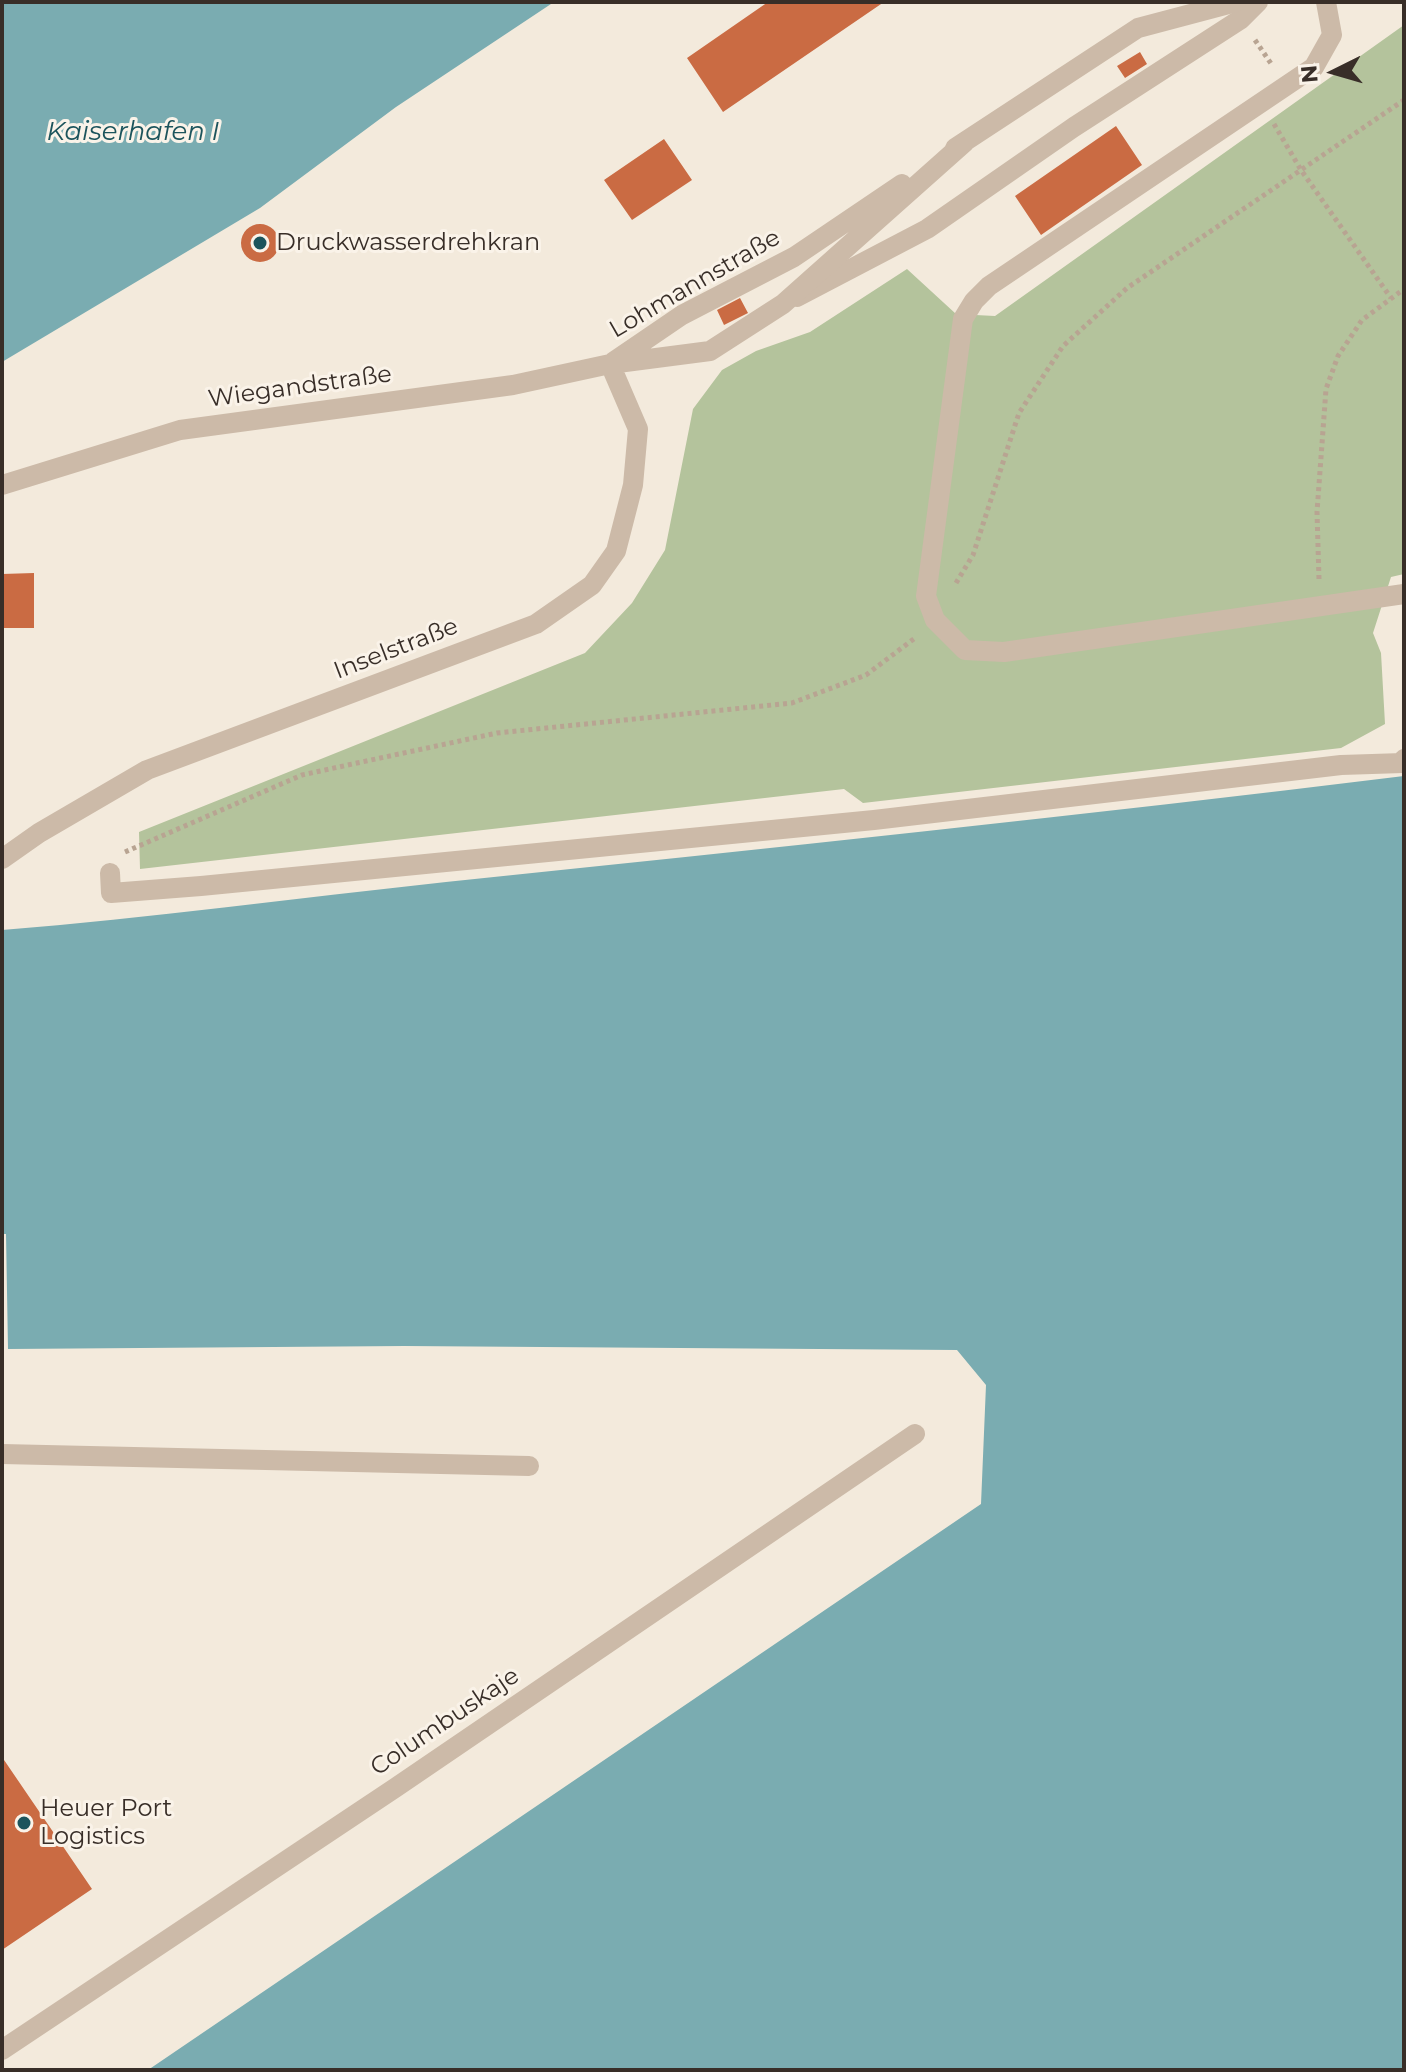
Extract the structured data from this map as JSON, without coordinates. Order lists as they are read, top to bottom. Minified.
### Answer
{"streets":{"street":["Lohmannstraße","Wiegandstraße","Inselstraße","Columbuskaje"]},"crossings":[["Lohmannstraße","Wiegandstraße"],["Lohmannstraße","Inselstraße"],["Wiegandstraße","Inselstraße"]],"water":["Kaiserhafen I"],"places":["Druckwasserdrehkran","Heuer Port Logistics"],"north":"left"}
